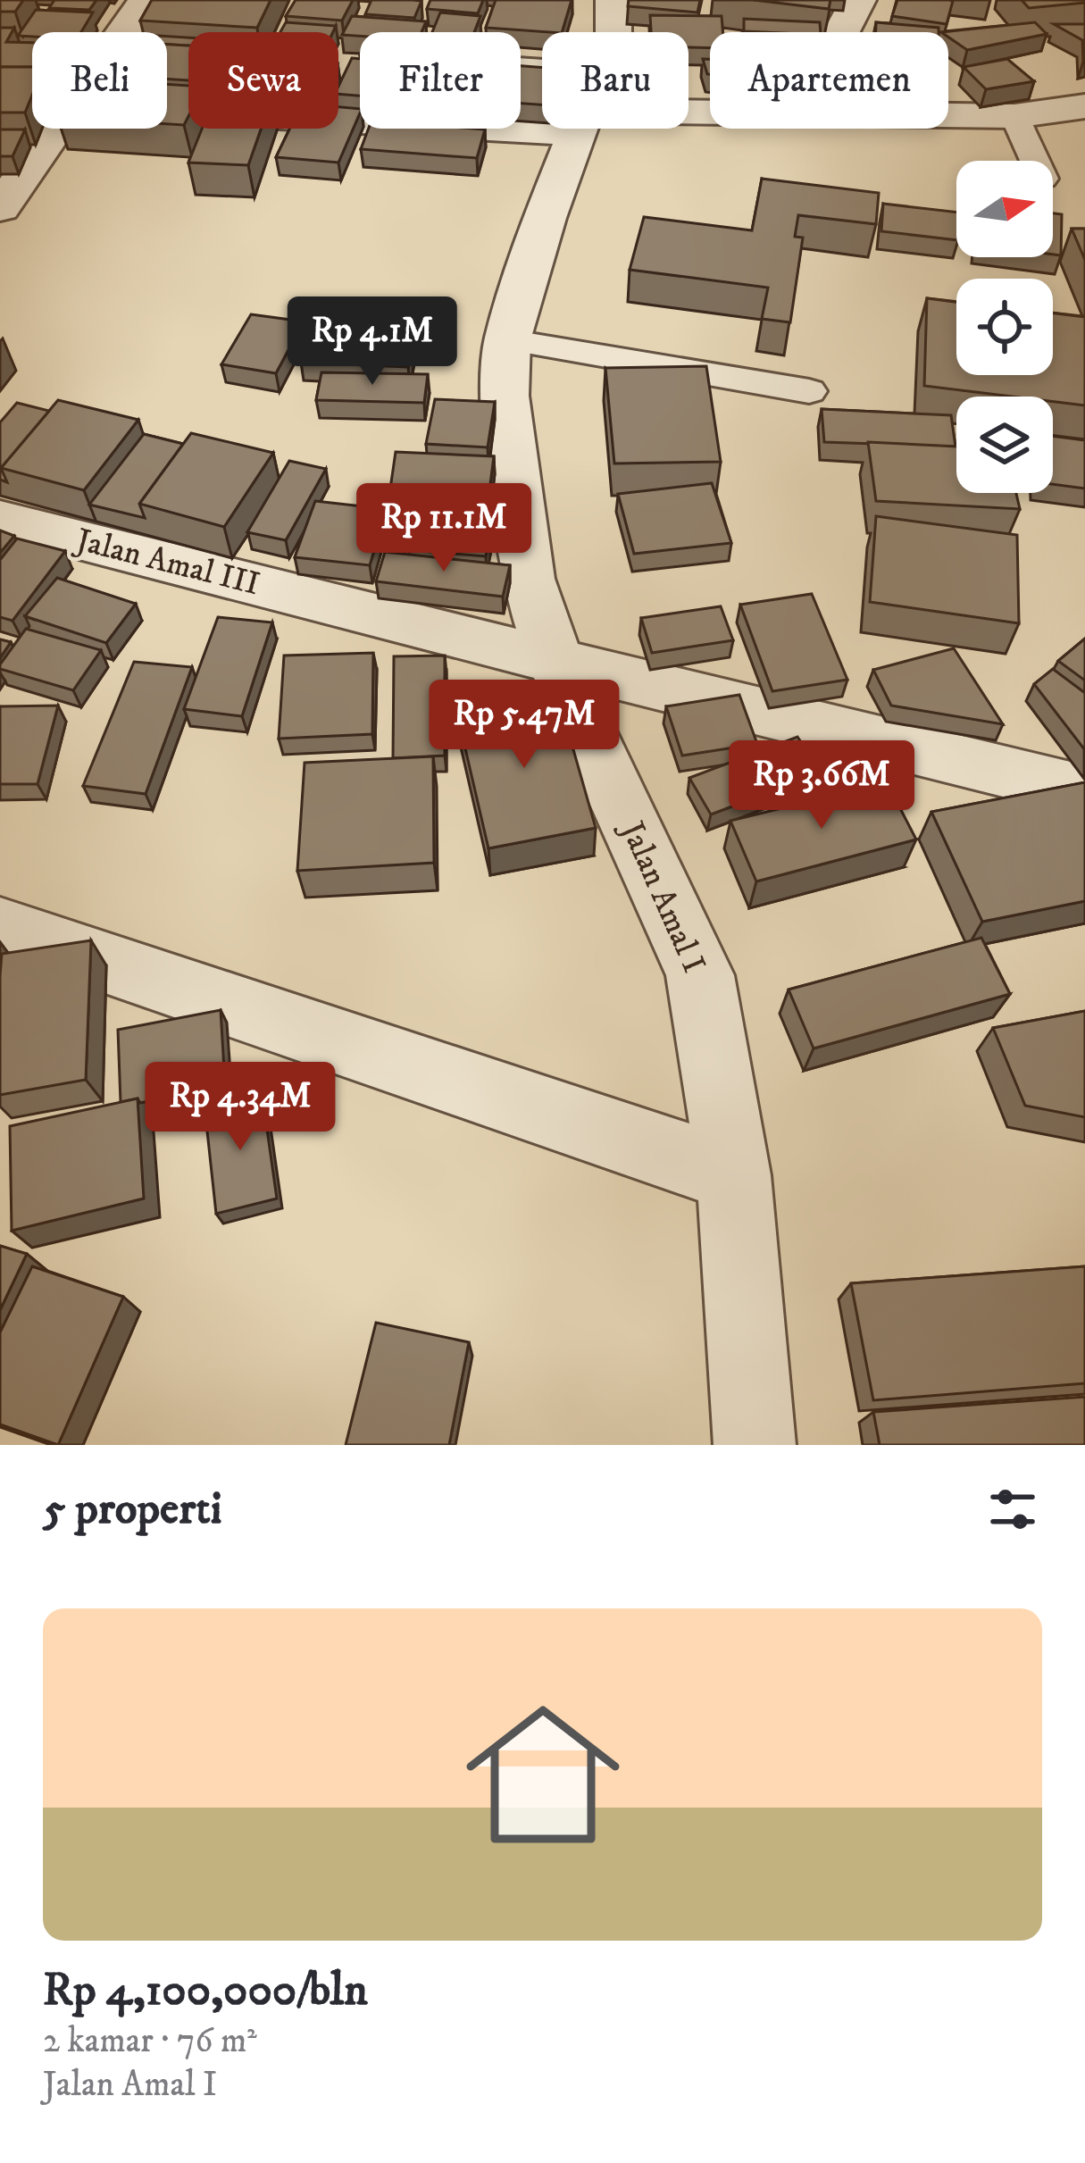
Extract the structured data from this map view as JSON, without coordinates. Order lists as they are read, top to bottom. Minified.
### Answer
{"streets":{"street":["Jalan Amal III","Jalan Amal I"]},"crossings":[["Jalan Amal III","Jalan Amal I"]],"north":"right","page":{"chip":["Beli","Sewa","Filter","Baru","Apartemen"],"price":["Rp 4.1M","Rp 11.1M","Rp 5.47M","Rp 3.66M","Rp 4.34M"],"heading":"5 properti","list":[{"name":"Rp 4,100,000/bln","note":"2 kamar · 76 m² · Jalan Amal I"}]}}
